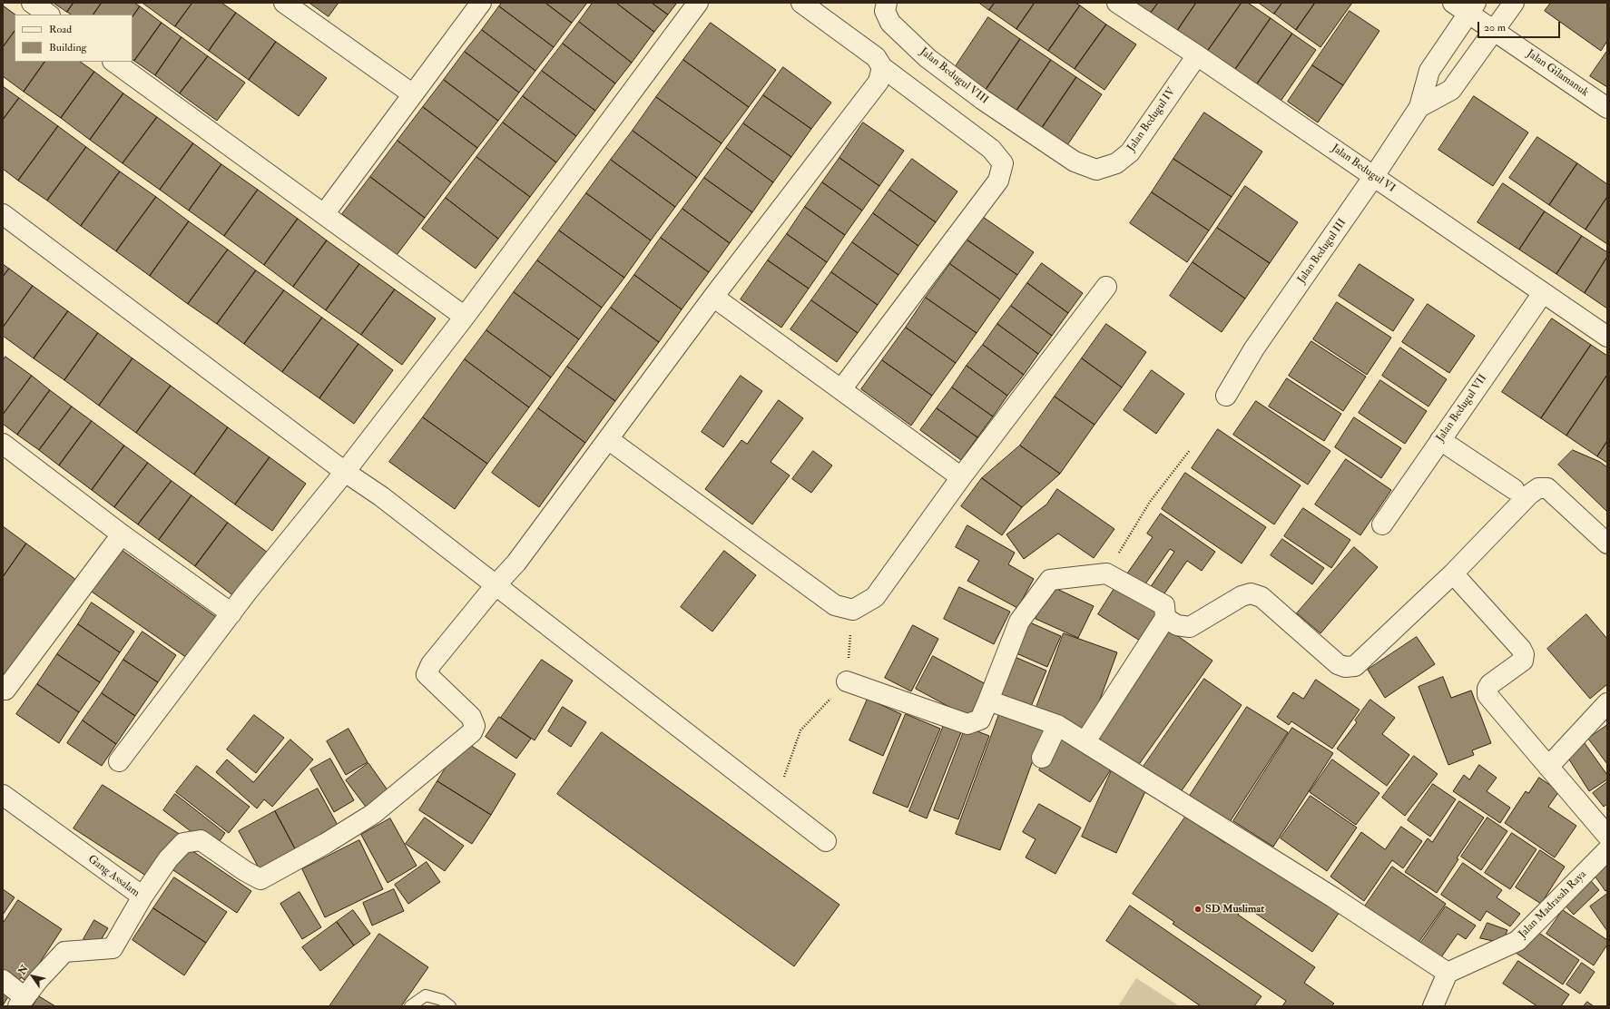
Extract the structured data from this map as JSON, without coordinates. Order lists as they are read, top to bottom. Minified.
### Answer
{"streets":{"street":["Jalan Gilamanuk","Jalan Bedugul VIII","Jalan Bedugul IV","Jalan Bedugul VI","Jalan Bedugul III","Jalan Bedugul VII","Gang Assalam","Jalan Madrasah Raya"]},"crossings":[["Jalan Gilamanuk","Jalan Bedugul III"],["Jalan Bedugul VIII","Jalan Bedugul IV"],["Jalan Bedugul IV","Jalan Bedugul VI"],["Jalan Bedugul VI","Jalan Bedugul III"],["Jalan Bedugul VI","Jalan Bedugul VII"]],"places":["SD Muslimat"],"legend":["Road","Building"],"scale_bar":"20 m","north":"top left"}
